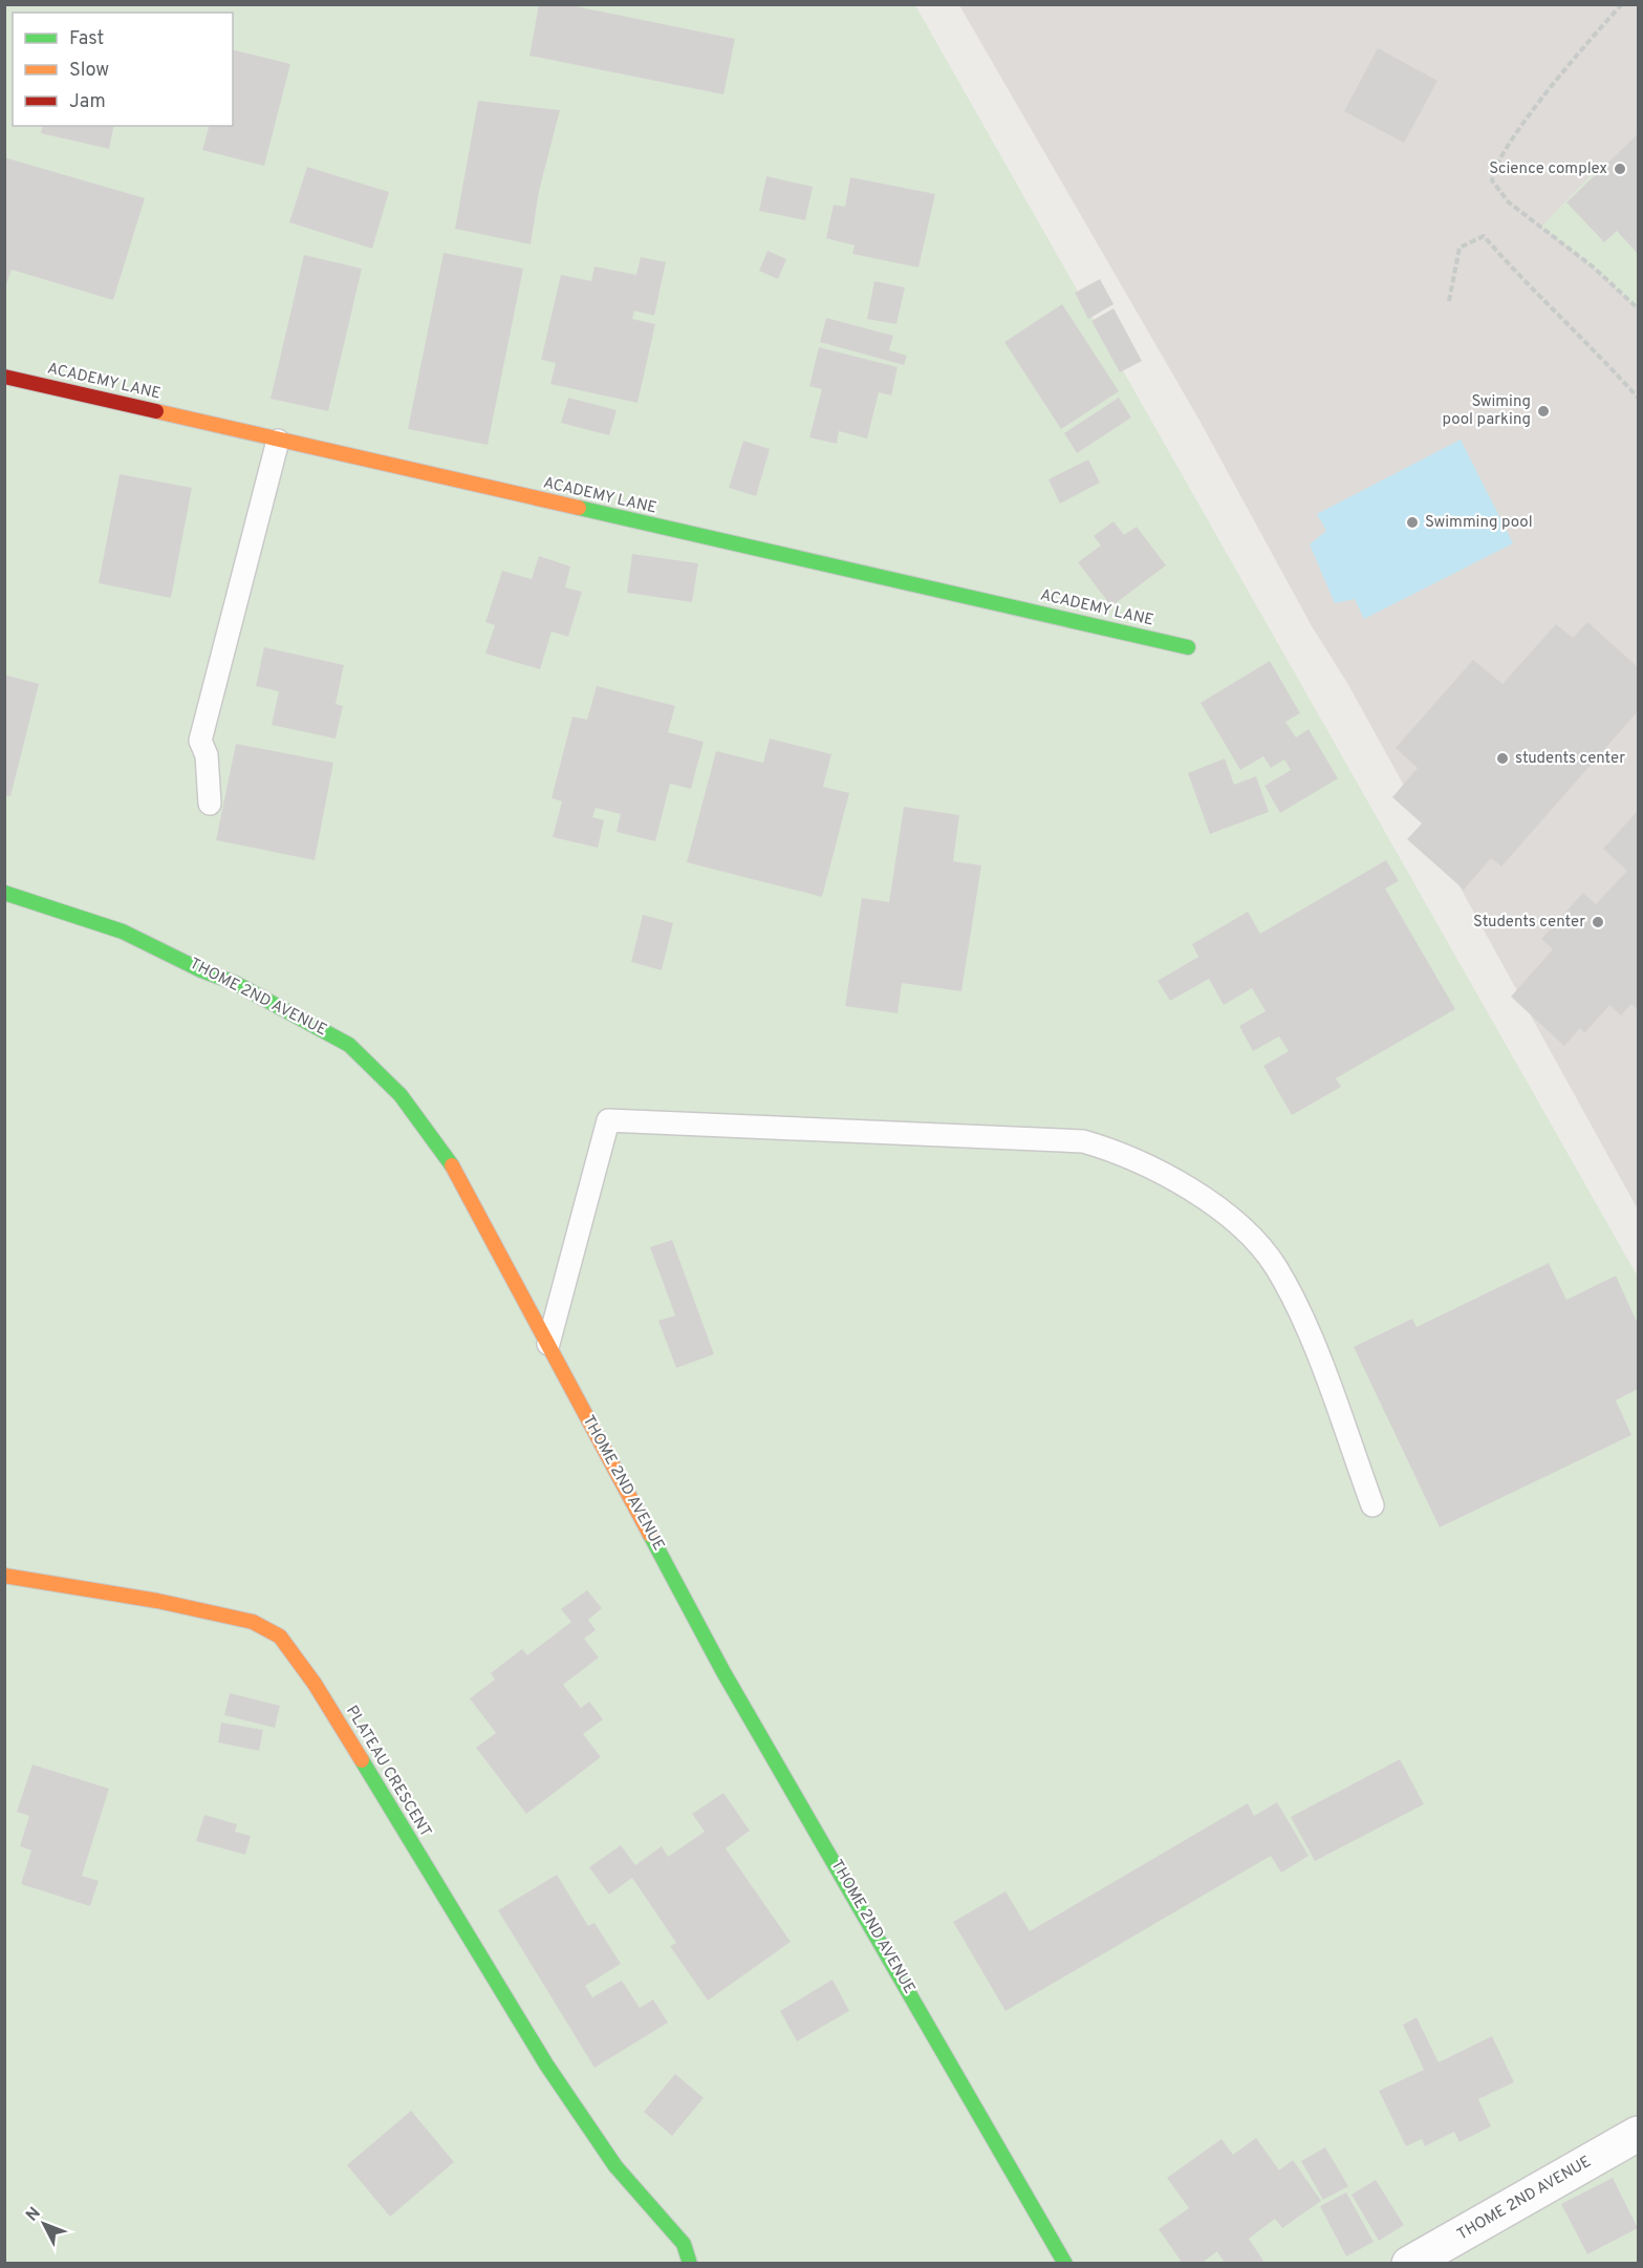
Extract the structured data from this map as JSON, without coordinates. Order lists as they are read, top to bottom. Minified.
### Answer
{"streets":{"street":["ACADEMY LANE","THOME 2ND AVENUE","PLATEAU CRESCENT"]},"places":["Science complex","Swiming pool parking","Swimming pool","students center","Students center"],"legend":["Fast","Slow","Jam"],"north":"top left"}
